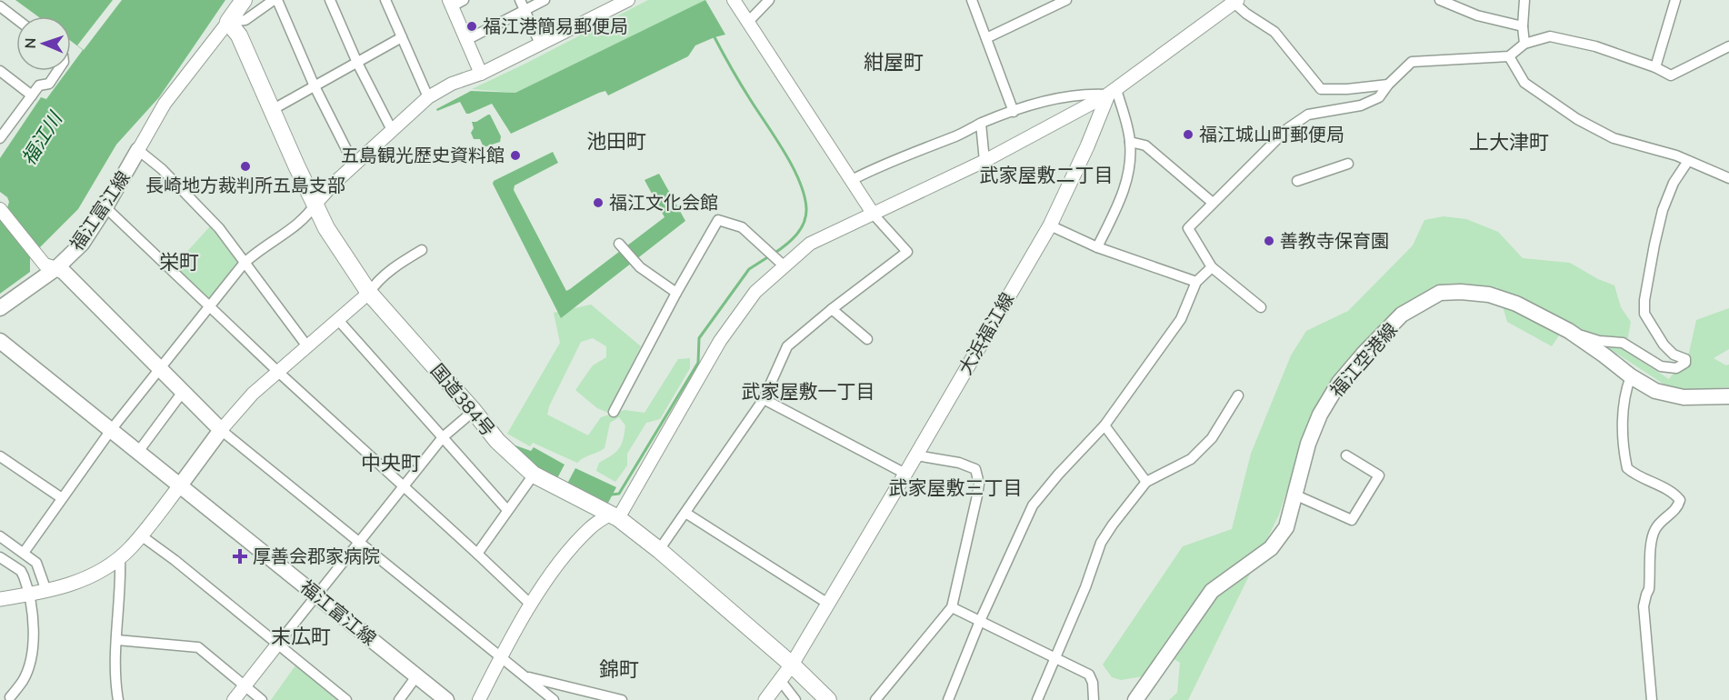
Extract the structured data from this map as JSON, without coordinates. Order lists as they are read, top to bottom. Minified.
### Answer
{"streets":{"highway":["国道384号"],"main road":["福江富江線","大浜福江線","福江空港線"]},"crossings":[["大浜福江線","国道384号"]],"districts":["紺屋町","池田町","上大津町","武家屋敷二丁目","栄町","武家屋敷一丁目","中央町","武家屋敷三丁目","末広町","錦町"],"water":["福江川"],"places":{"other":["福江港簡易郵便局","福江城山町郵便局","五島観光歴史資料館","長崎地方裁判所五島支部","福江文化会館","善教寺保育園"],"health":["厚善会郡家病院"]},"north":"left"}
